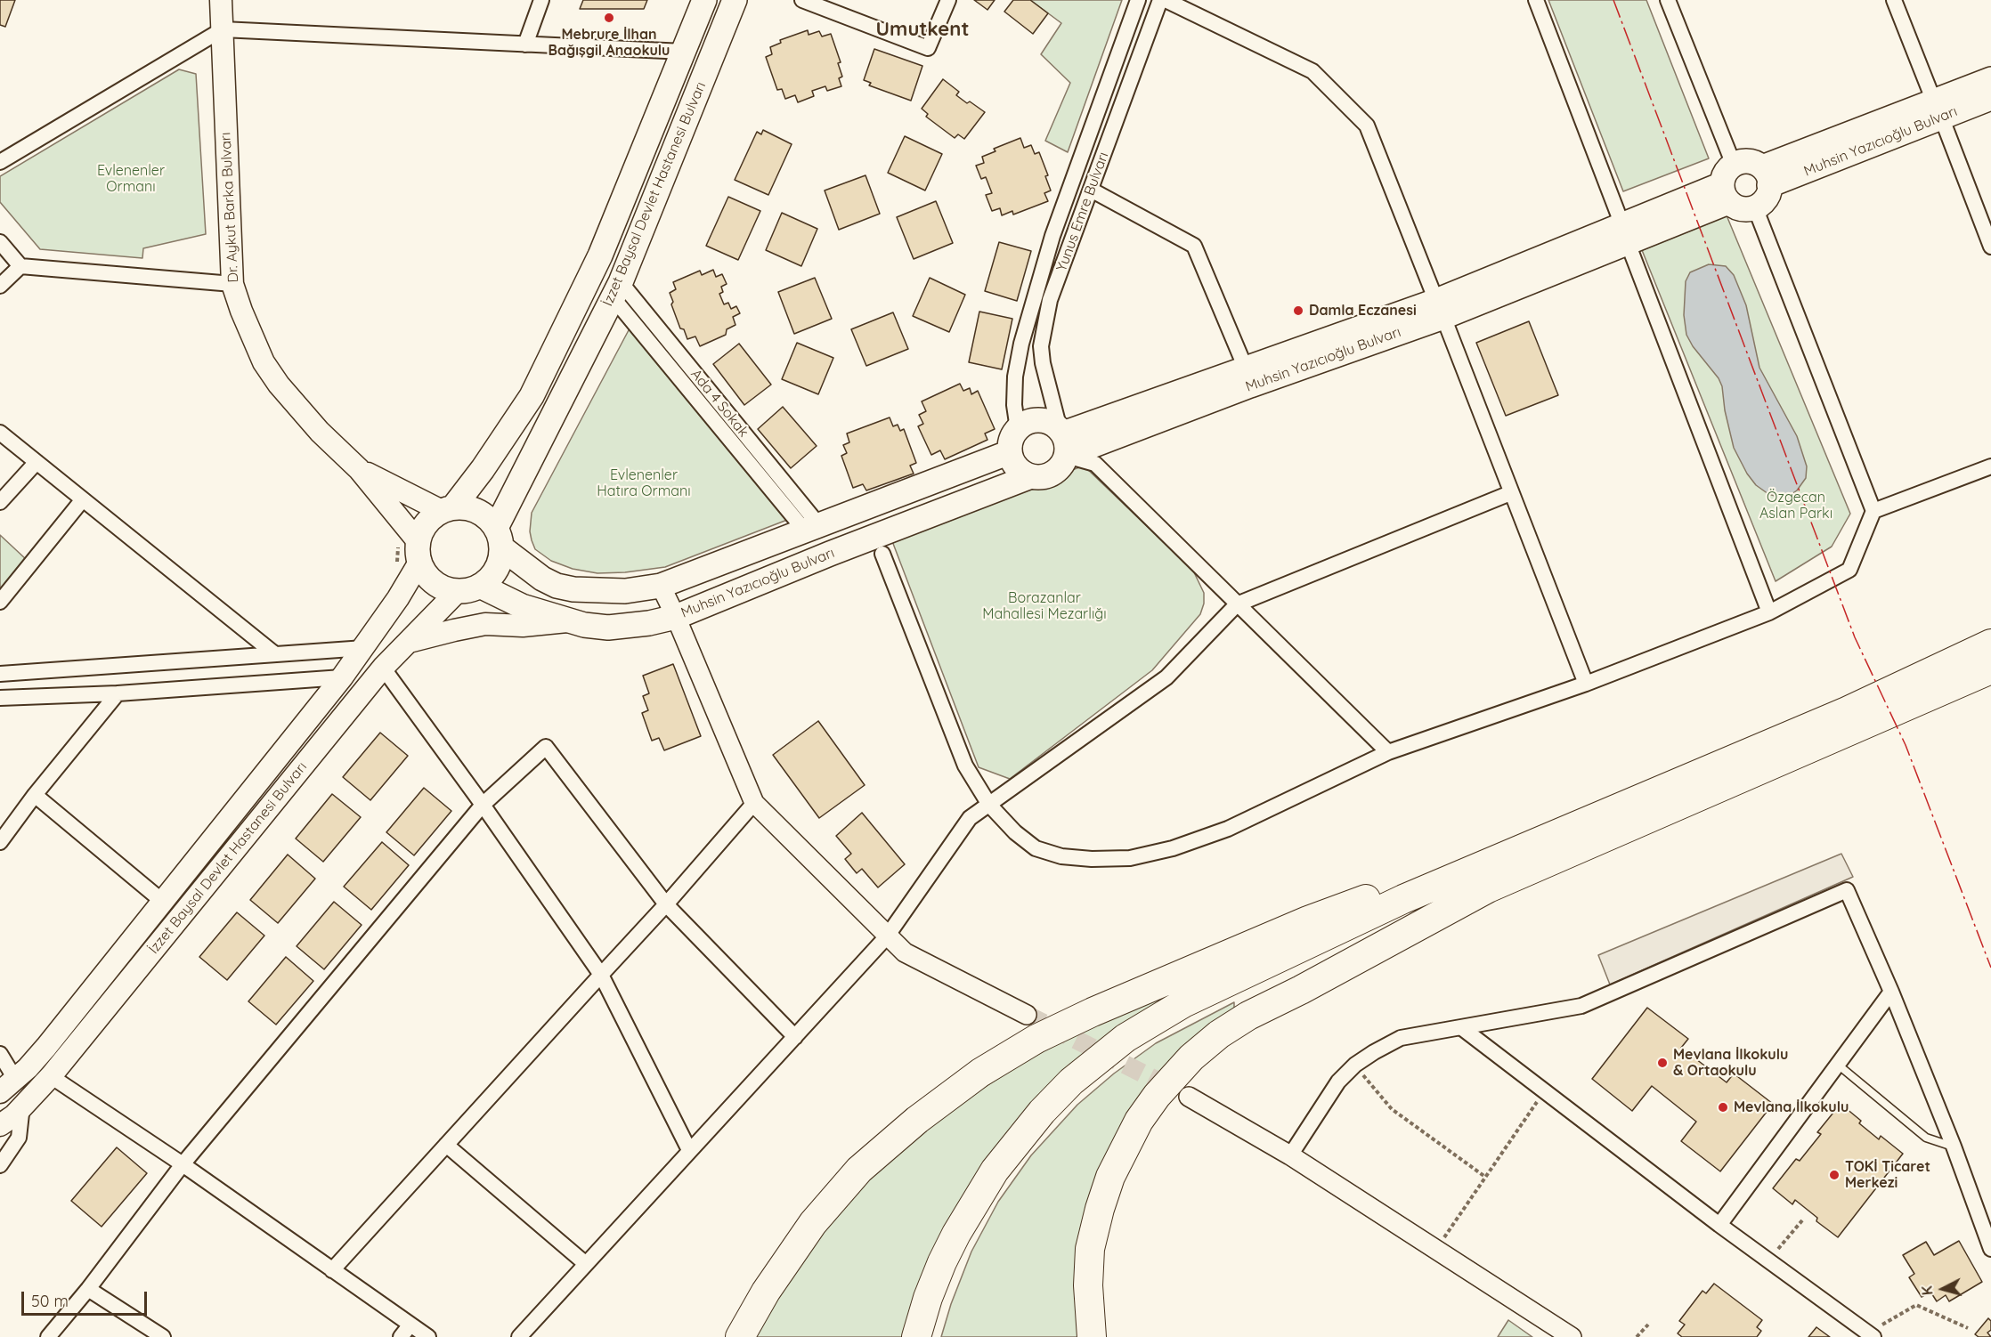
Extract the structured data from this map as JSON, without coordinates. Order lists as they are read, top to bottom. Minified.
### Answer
{"streets":{"main road":["Muhsin Yazıcıoğlu Bulvarı","İzzet Baysal Devlet Hastanesi Bulvarı","Dr. Aykut Barka Bulvarı"],"street":["Yunus Emre Bulvarı","Ada 4 Sokak"]},"crossings":[["Muhsin Yazıcıoğlu Bulvarı","İzzet Baysal Devlet Hastanesi Bulvarı"],["Muhsin Yazıcıoğlu Bulvarı","Dr. Aykut Barka Bulvarı"],["Muhsin Yazıcıoğlu Bulvarı","Yunus Emre Bulvarı"],["İzzet Baysal Devlet Hastanesi Bulvarı","Dr. Aykut Barka Bulvarı"],["İzzet Baysal Devlet Hastanesi Bulvarı","Ada 4 Sokak"]],"districts":["Umutkent"],"parks":["Evlenenler Ormanı","Evlenenler Hatıra Ormanı","Özgecan Aslan Parkı","Borazanlar Mahallesi Mezarlığı"],"places":["Mebrure İlhan Bağışgil Anaokulu","Damla Eczanesi","Mevlana İlkokulu & Ortaokulu","Mevlana İlkokulu","TOKİ Ticaret Merkezi"],"scale_bar":"50 m","north":"left"}
